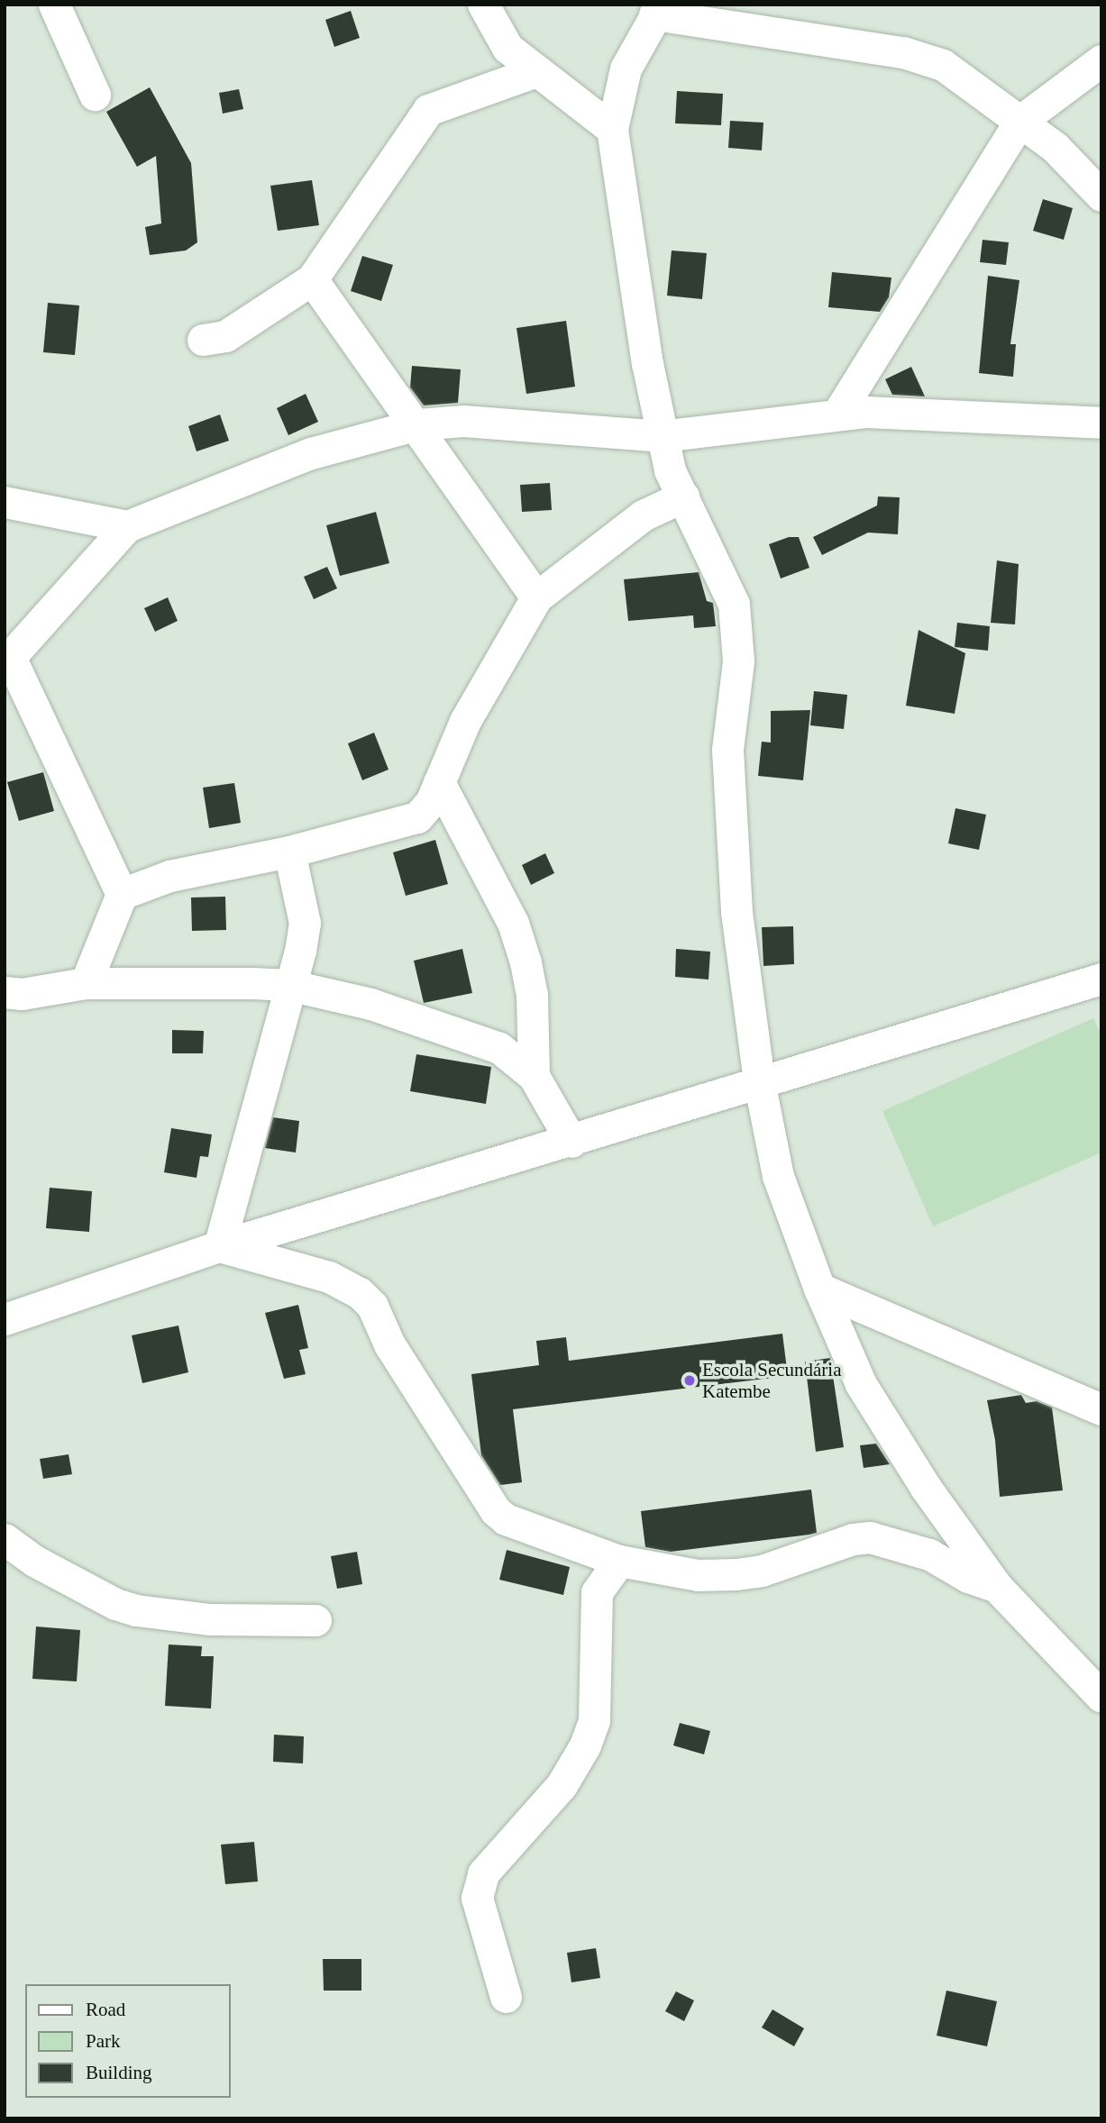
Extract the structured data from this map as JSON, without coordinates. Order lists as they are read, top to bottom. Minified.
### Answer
{"places":["Escola Secundária Katembe"],"legend":["Road","Park","Building"]}
